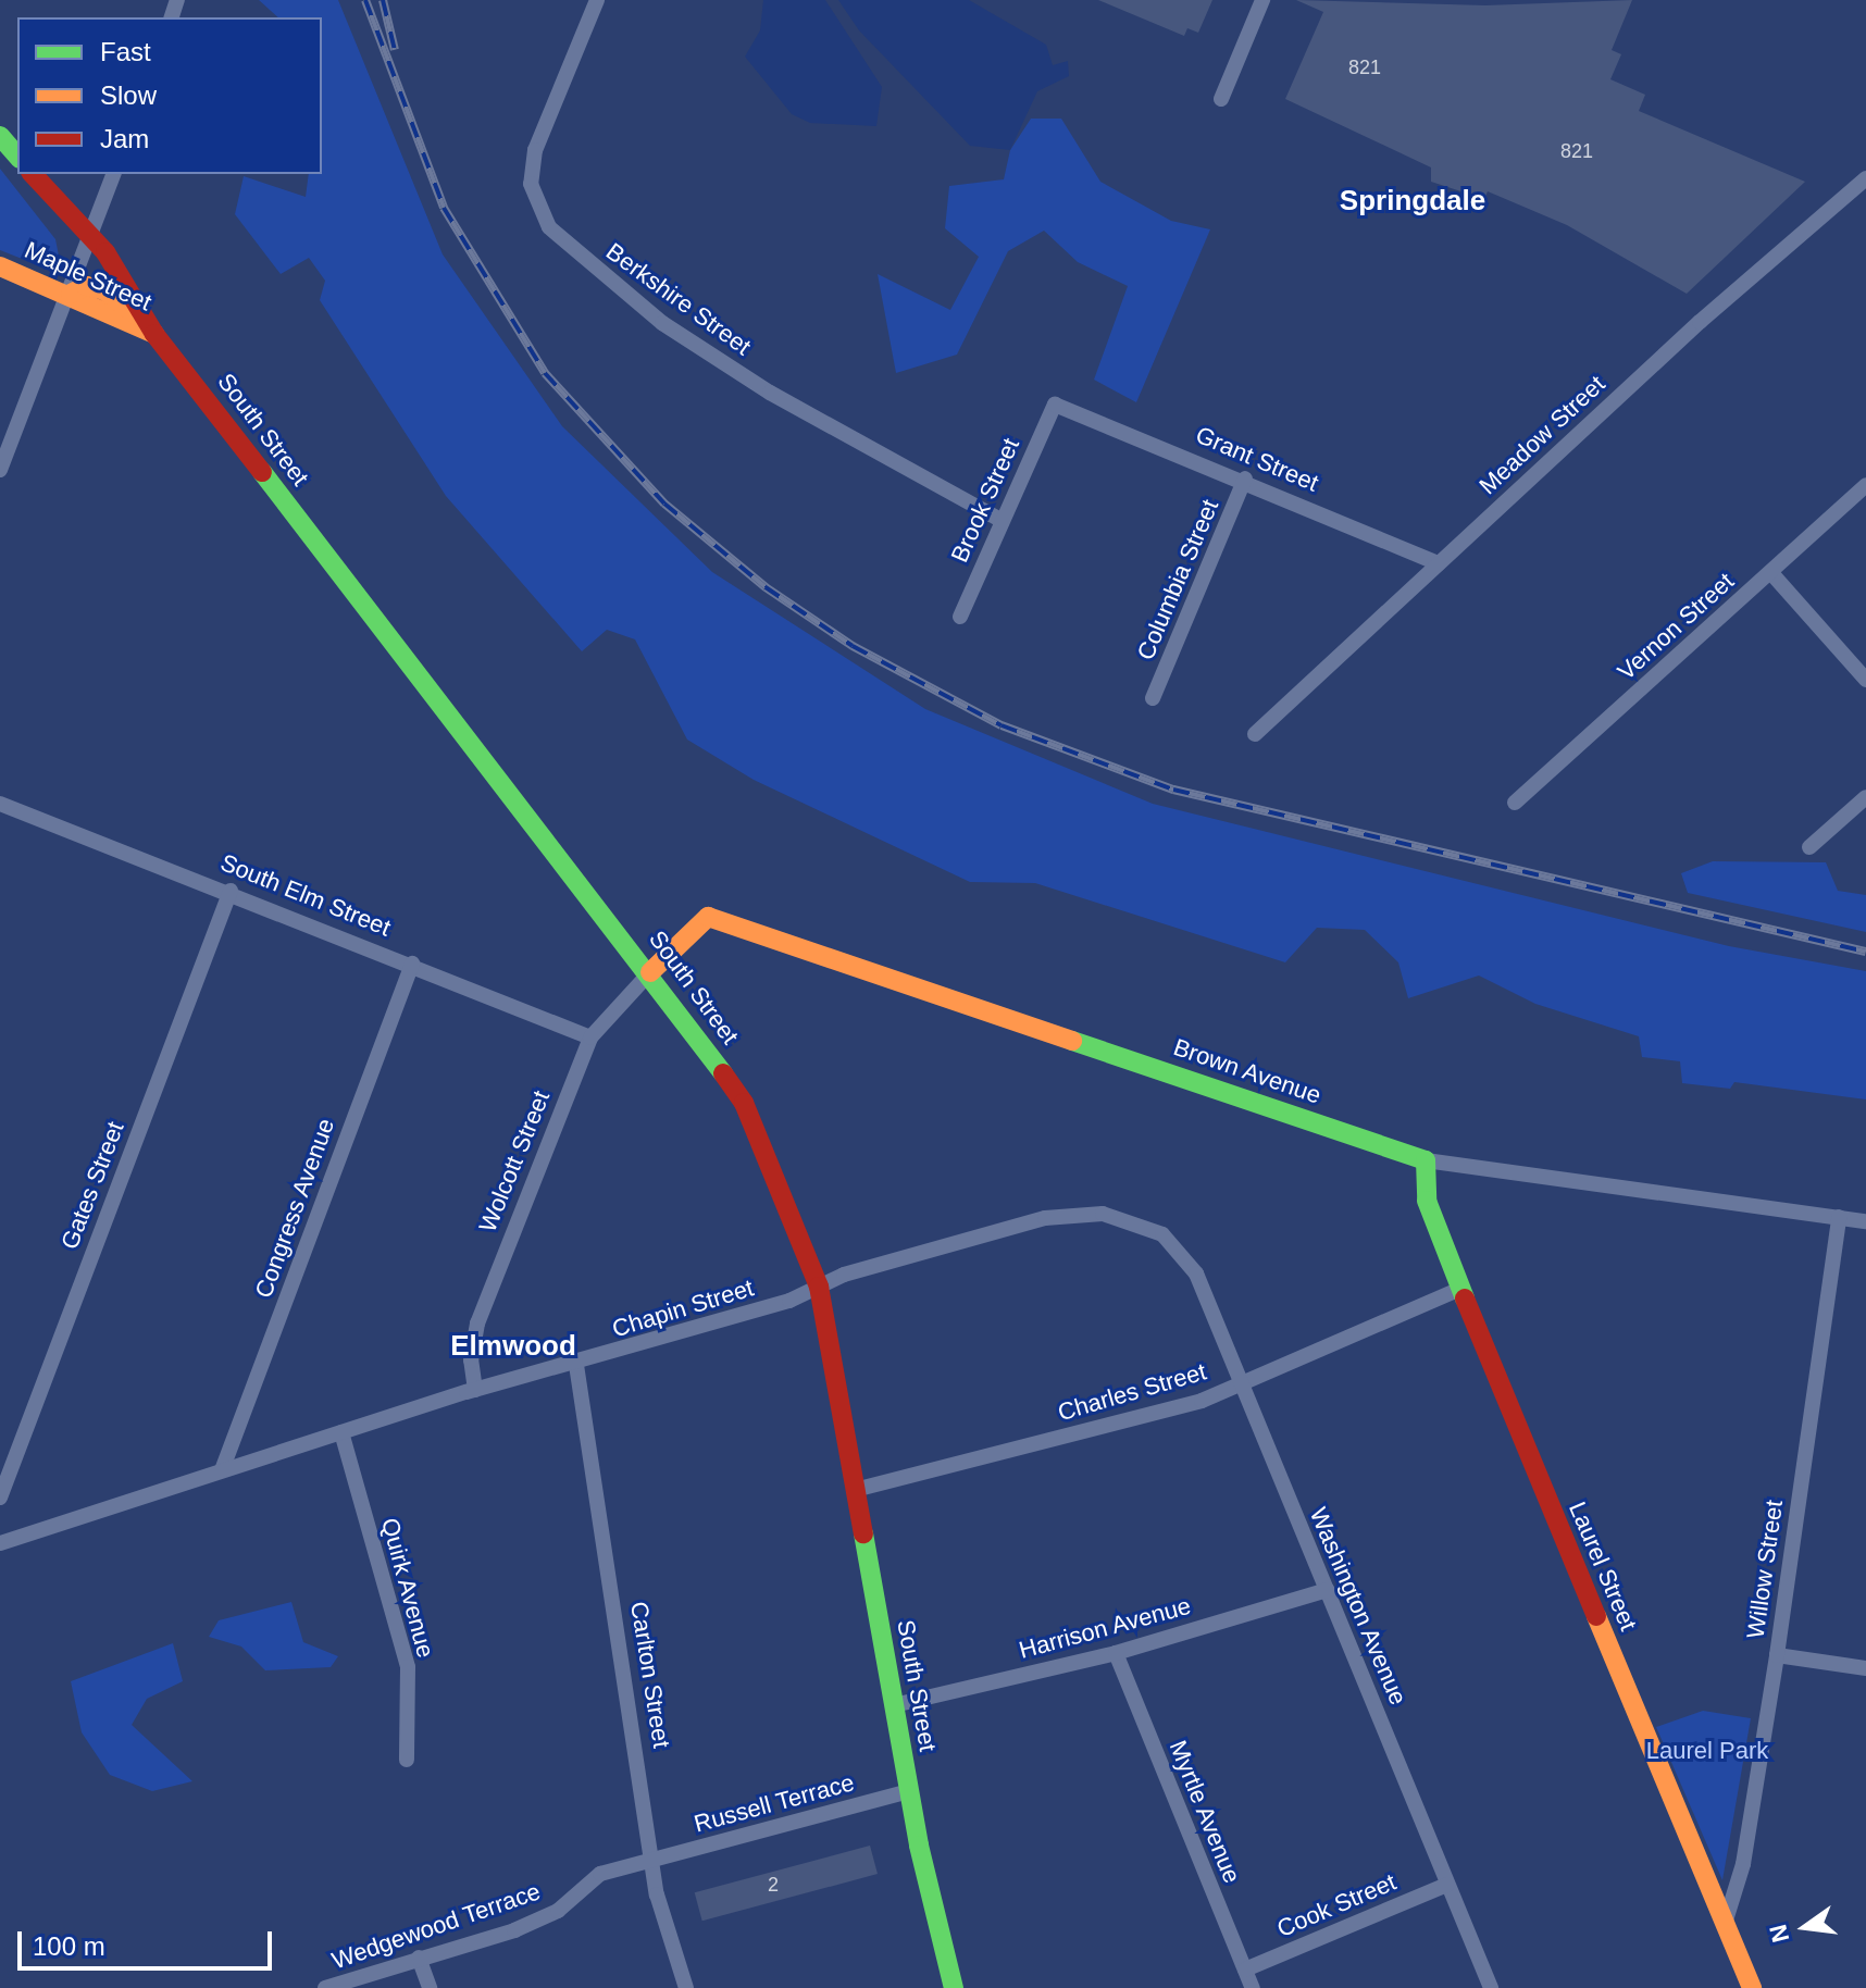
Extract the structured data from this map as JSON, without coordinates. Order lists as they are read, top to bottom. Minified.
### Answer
{"streets":{"main road":["Maple Street","South Street","Brown Avenue","Laurel Street"],"street":["Berkshire Street","Meadow Street","Grant Street","Brook Street","Columbia Street","Vernon Street","South Elm Street","Wolcott Street","Gates Street","Congress Avenue","Chapin Street","Charles Street","Willow Street","Quirk Avenue","Washington Avenue","Harrison Avenue","Carlton Street","Russell Terrace","Myrtle Avenue","Cook Street","Wedgewood Terrace"]},"crossings":[["Maple Street","South Street"],["Berkshire Street","Brook Street"],["South Street","Brown Avenue"],["South Street","Wolcott Street"],["South Street","Chapin Street"],["South Street","Charles Street"],["South Street","Harrison Avenue"],["South Street","Russell Terrace"],["Meadow Street","Grant Street"],["Grant Street","Brook Street"],["Grant Street","Columbia Street"],["South Elm Street","Wolcott Street"],["South Elm Street","Gates Street"],["South Elm Street","Congress Avenue"],["Brown Avenue","Wolcott Street"],["Brown Avenue","Laurel Street"],["Brown Avenue","Willow Street"],["Wolcott Street","Chapin Street"],["Congress Avenue","Chapin Street"],["Chapin Street","Quirk Avenue"],["Chapin Street","Washington Avenue"],["Chapin Street","Carlton Street"],["Charles Street","Laurel Street"],["Charles Street","Washington Avenue"],["Laurel Street","Willow Street"],["Washington Avenue","Harrison Avenue"],["Washington Avenue","Cook Street"],["Harrison Avenue","Myrtle Avenue"],["Carlton Street","Russell Terrace"],["Carlton Street","Wedgewood Terrace"],["Russell Terrace","Wedgewood Terrace"],["Myrtle Avenue","Cook Street"]],"districts":["Springdale","Elmwood"],"parks":["Laurel Park"],"house_numbers":["821","821","2"],"legend":["Fast","Slow","Jam"],"scale_bar":"100 m","north":"left"}
